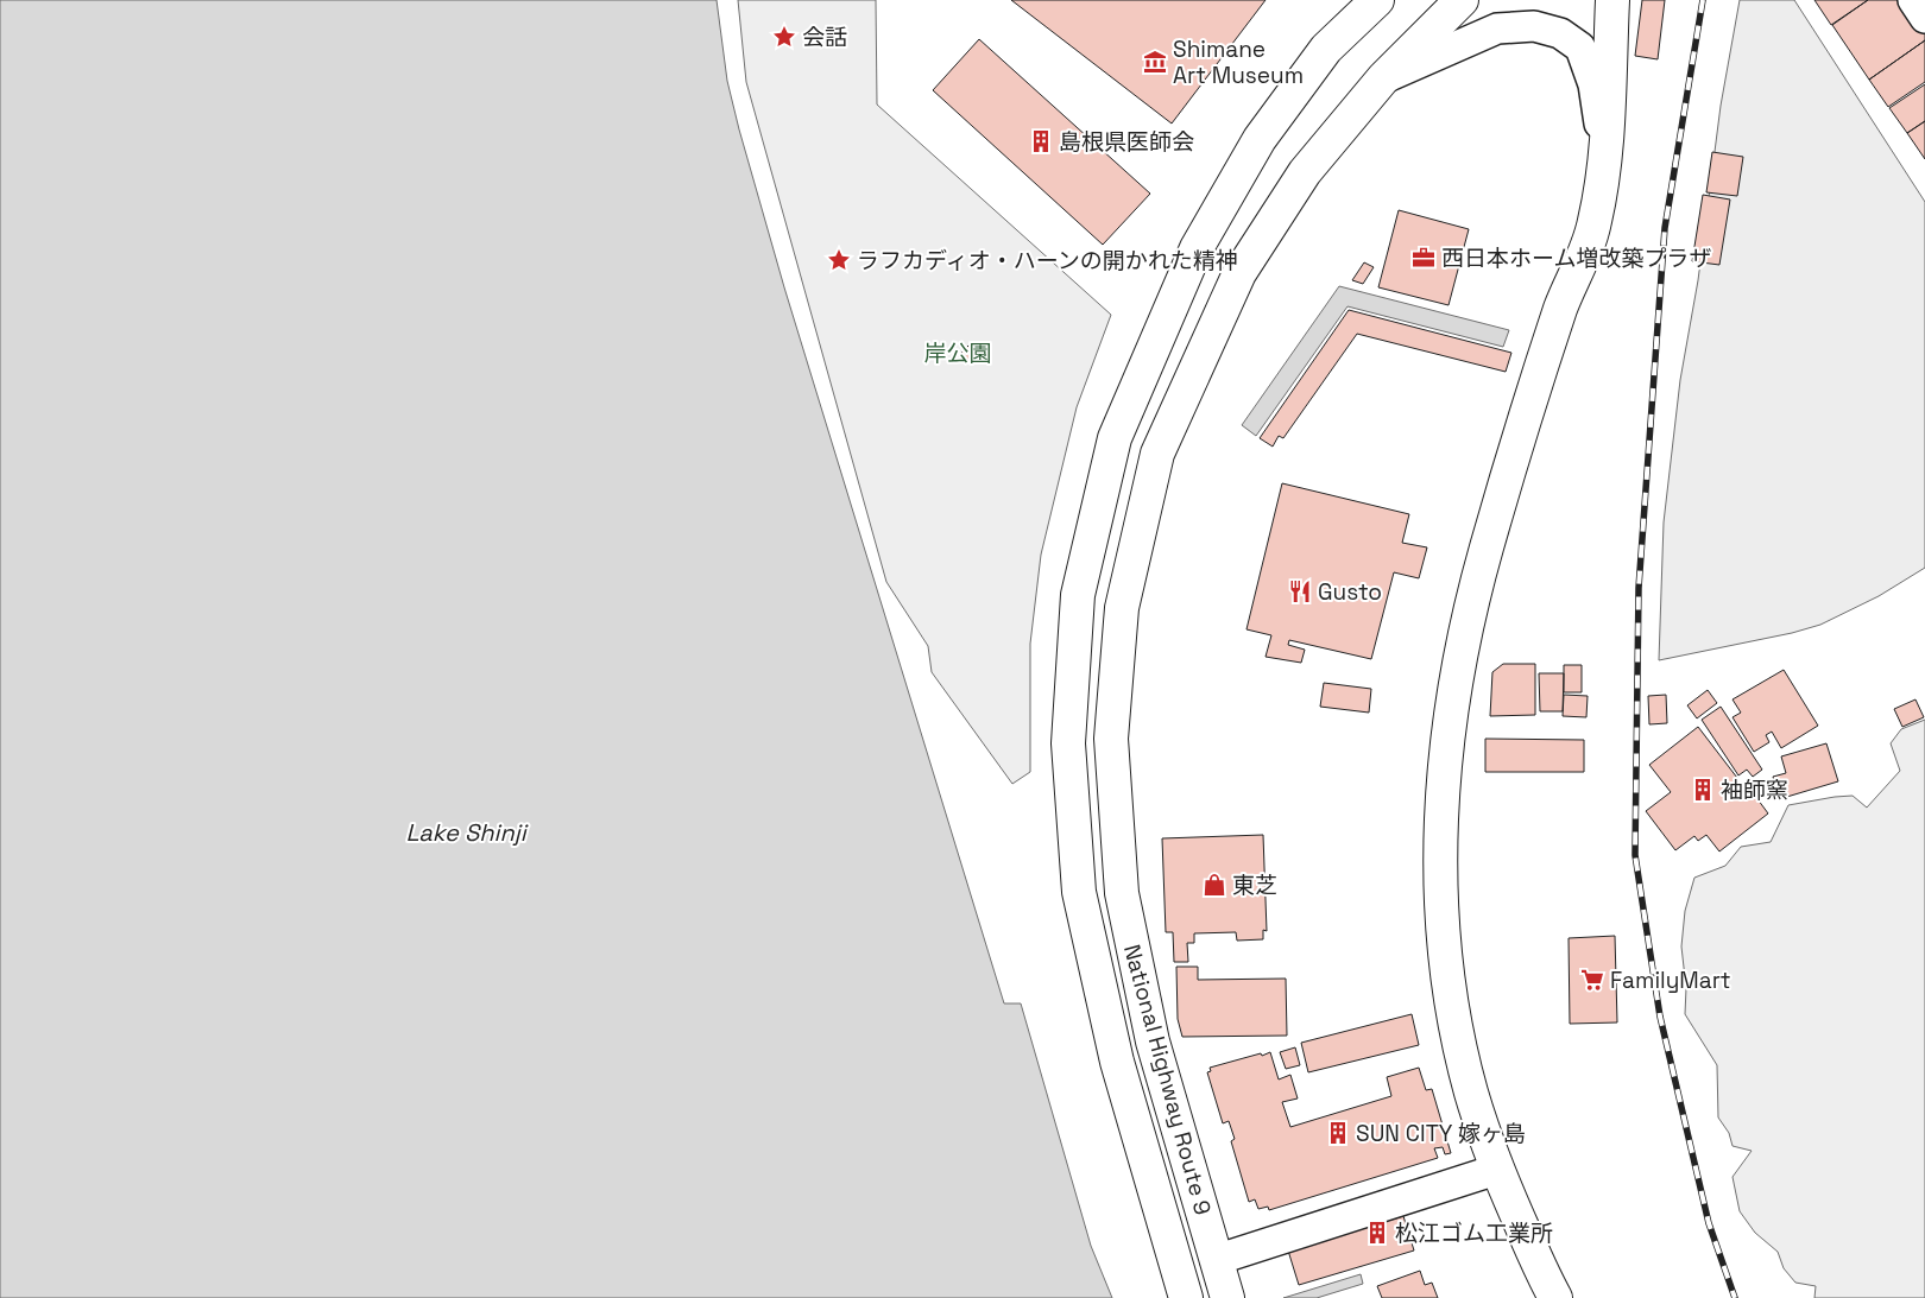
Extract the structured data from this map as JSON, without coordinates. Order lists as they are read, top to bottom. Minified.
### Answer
{"streets":{"main road":["National Highway Route 9"]},"water":["Lake Shinji"],"parks":["岸公園"],"places":{"place":["会話","ラフカディオ・ハーンの開かれた精神"],"museum":["Shimane Art Museum"],"building":["島根県医師会","袖師窯","SUN CITY 嫁ヶ島","松江ゴム工業所"],"office":["西日本ホーム増改築プラザ"],"restaurant":["Gusto"],"shop":["東芝"],"supermarket":["FamilyMart"]}}
